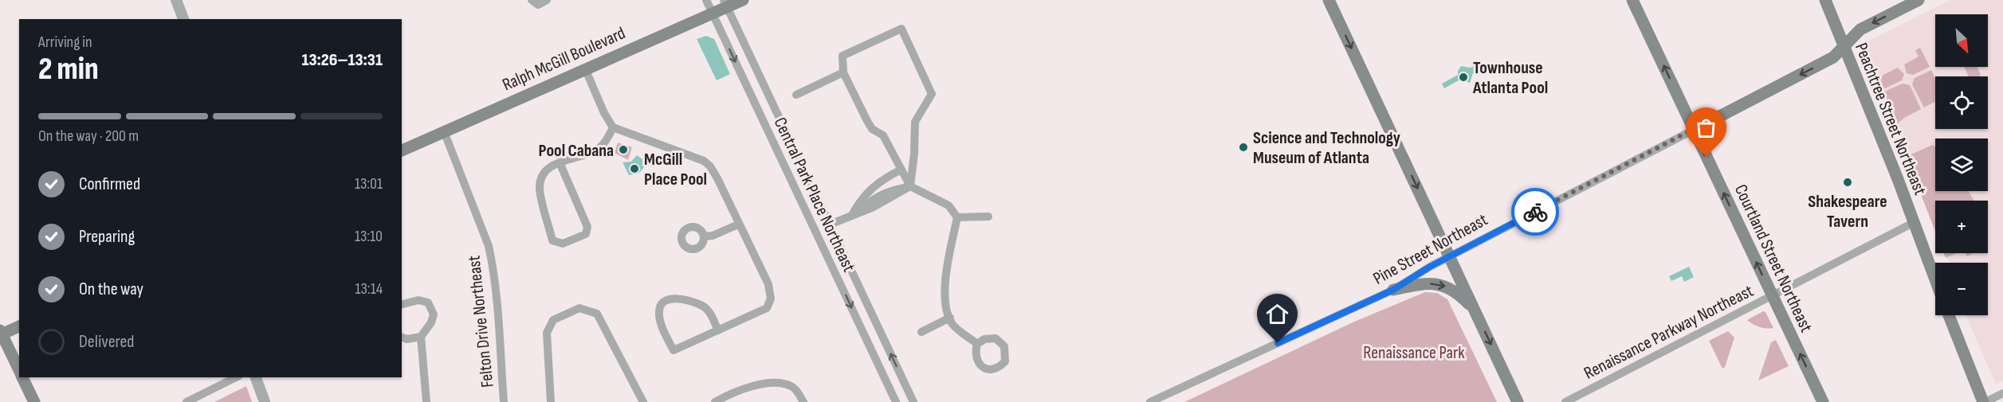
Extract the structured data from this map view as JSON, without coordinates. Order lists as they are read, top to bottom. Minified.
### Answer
{"streets":{"main road":["Ralph McGill Boulevard","Peachtree Street Northeast","Pine Street Northeast","Courtland Street Northeast"],"street":["Central Park Place Northeast","Felton Drive Northeast","Renaissance Parkway Northeast"]},"crossings":[["Ralph McGill Boulevard","Central Park Place Northeast"],["Ralph McGill Boulevard","Felton Drive Northeast"],["Peachtree Street Northeast","Pine Street Northeast"],["Peachtree Street Northeast","Renaissance Parkway Northeast"],["Pine Street Northeast","Courtland Street Northeast"],["Courtland Street Northeast","Renaissance Parkway Northeast"]],"one_way":["Courtland Street Northeast"],"parks":["Renaissance Park"],"places":["Townhouse Atlanta Pool","Science and Technology Museum of Atlanta","Pool Cabana","McGill Place Pool","Shakespeare Tavern"],"north":"bottom right","page":{"map_buttons":["+","−"],"heading":["2 min","Arriving in","13:26–13:31"],"bar":"On the way · 200 m","list":[["Confirmed","13:01"],["Preparing","13:10"],["On the way","13:14"],"Delivered"]}}
